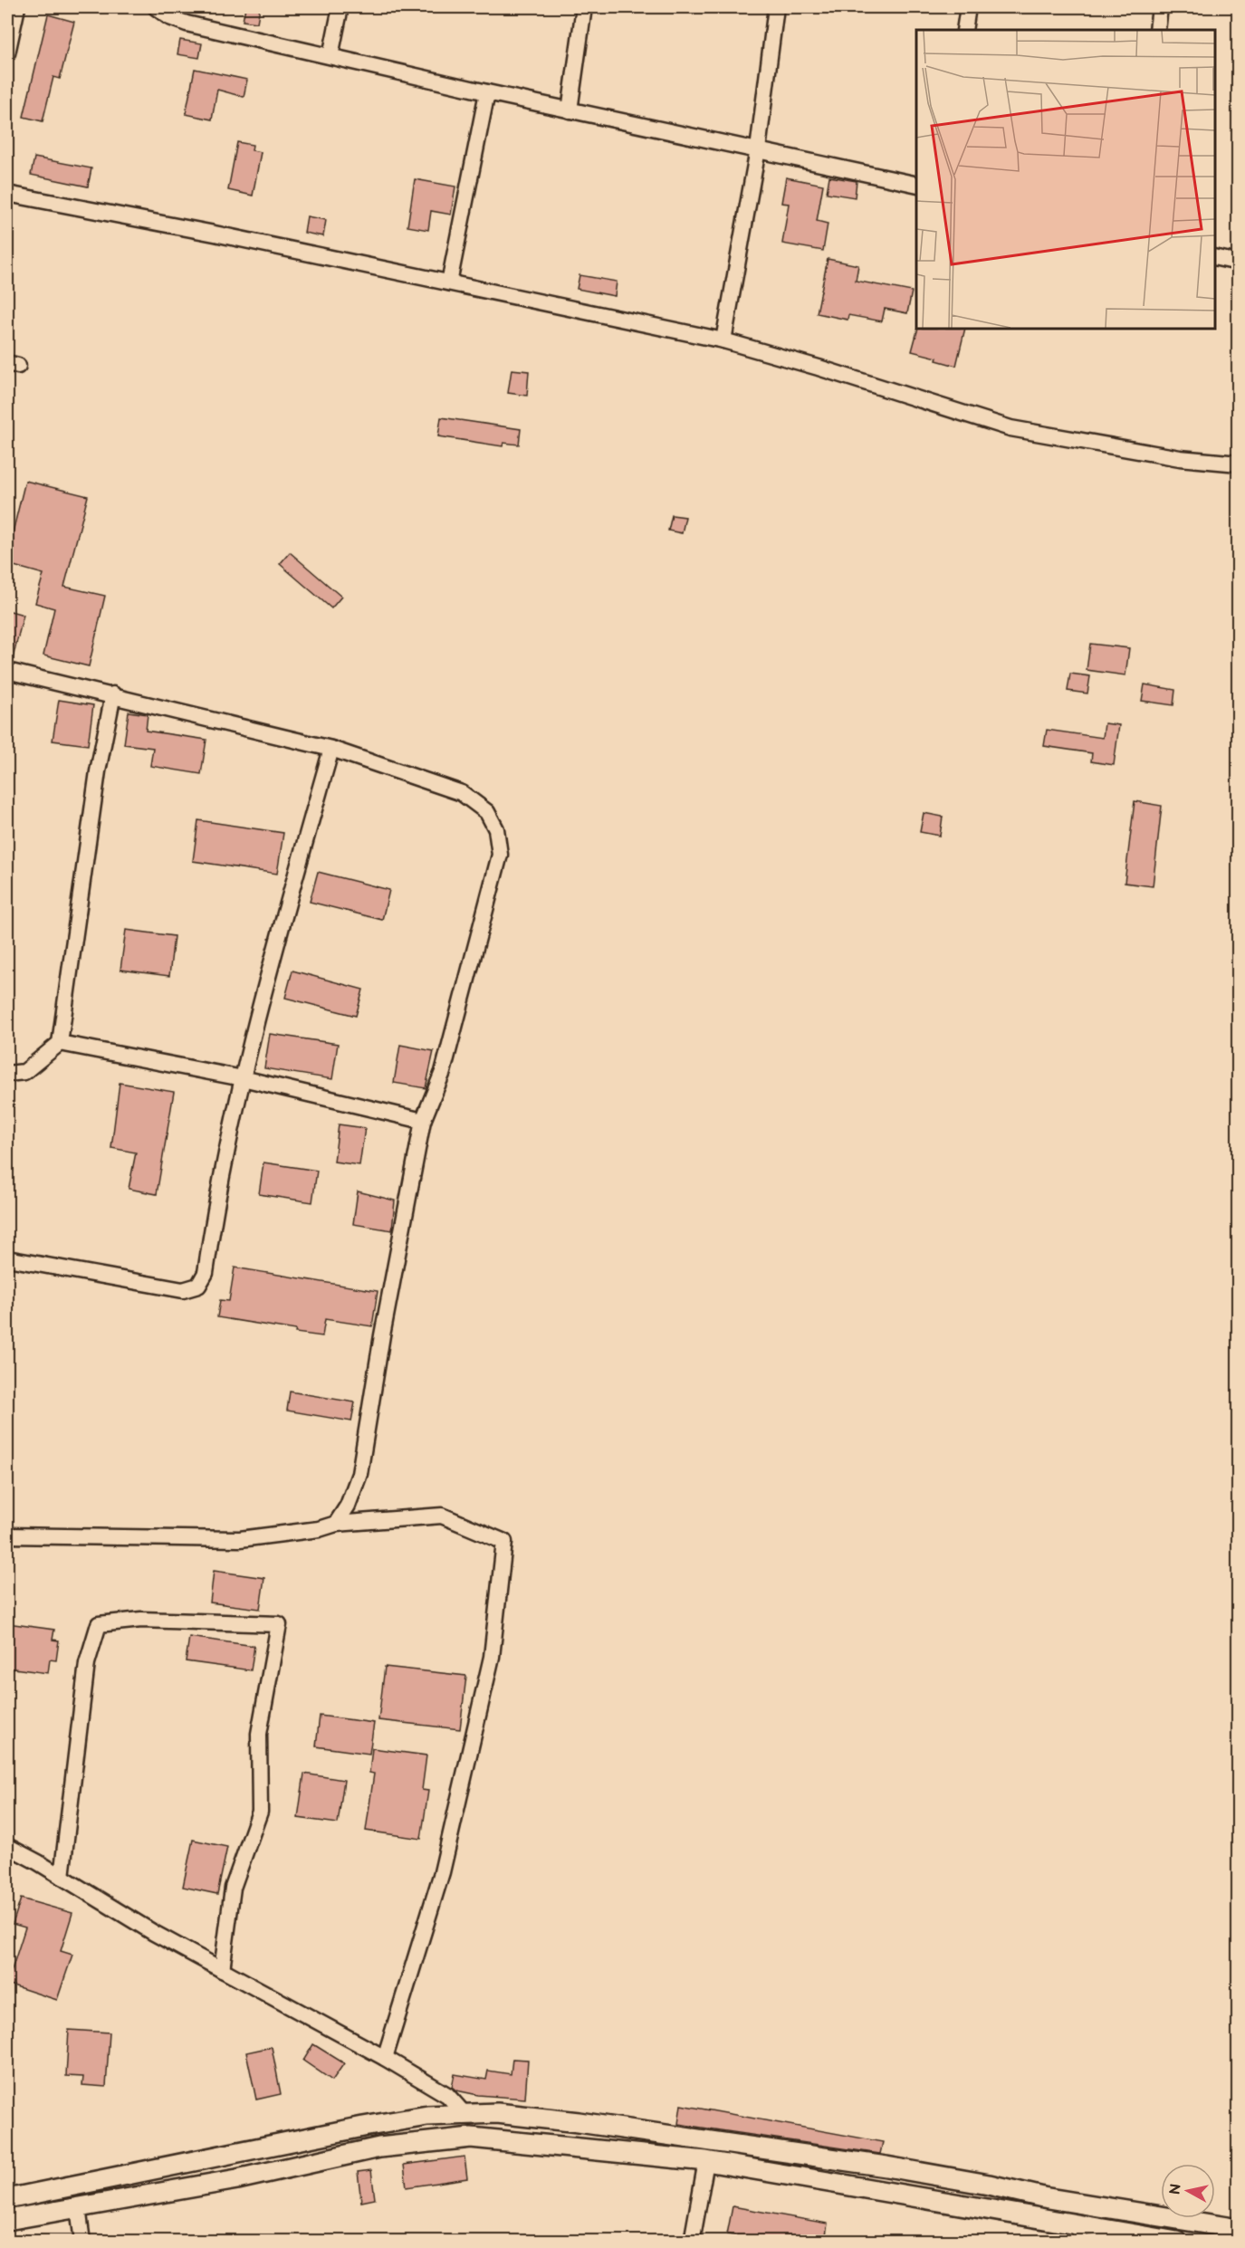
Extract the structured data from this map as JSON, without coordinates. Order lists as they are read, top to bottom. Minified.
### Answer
{"north":"left"}
